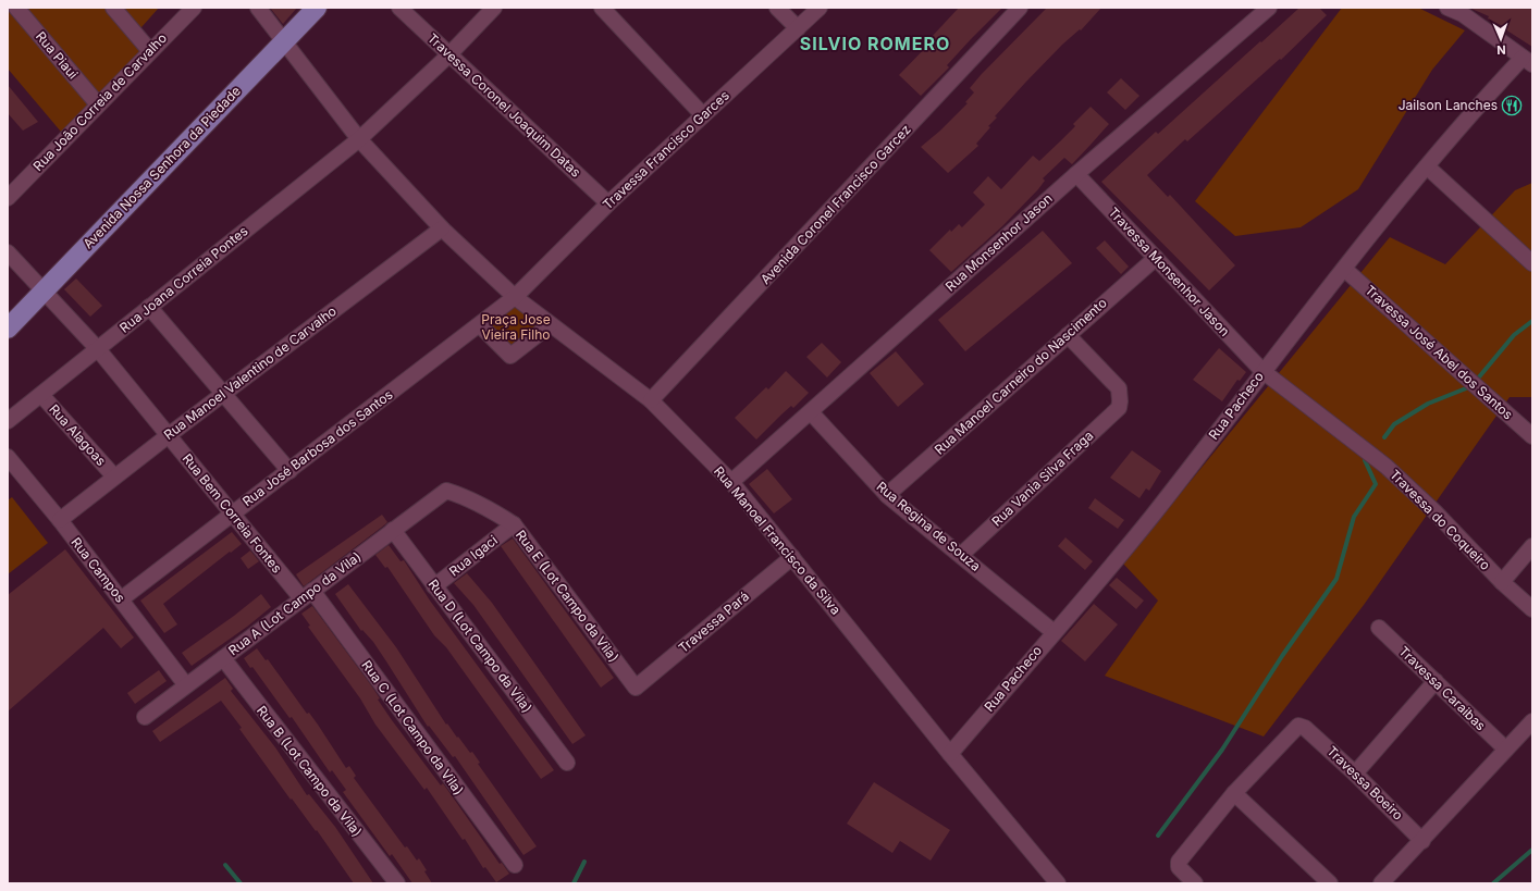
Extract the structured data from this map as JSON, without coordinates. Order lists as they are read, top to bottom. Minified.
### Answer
{"streets":{"main road":["Avenida Nossa Senhora da Piedade"],"street":["Rua Piaui","Rua João Correia de Carvalho","Travessa Coronel Joaquim Datas","Travessa Francisco Garces","Avenida Coronel Francisco Garcez","Rua Monsenhor Jason","Travessa Monsenhor Jason","Rua Joana Correia Pontes","Travessa José Abel dos Santos","Rua Manoel Valentino de Carvalho","Rua Manoel Carneiro do Nascimento","Rua Pacheco","Rua Alagoas","Rua José Barbosa dos Santos","Rua Vania Silva Fraga","Rua Bem Correia Fontes","Travessa do Coqueiro","Rua Regina de Souza","Rua Manoel Francisco da Silva","Rua Igaci","Rua Campos","Rua E (Lot Campo da Vila)","Rua A (Lot Campo da Vila)","Travessa Pará","Rua D (Lot Campo da Vila)","Travessa Caraibas","Rua C (Lot Campo da Vila)","Rua B (Lot Campo da Vila)","Travessa Boeiro"]},"crossings":[["Rua Piaui","Rua João Correia de Carvalho"],["Travessa Coronel Joaquim Datas","Travessa Francisco Garces"],["Travessa Coronel Joaquim Datas","Rua Joana Correia Pontes"],["Travessa Francisco Garces","Rua José Barbosa dos Santos"],["Travessa Francisco Garces","Rua Manoel Francisco da Silva"],["Avenida Nossa Senhora da Piedade","Rua Bem Correia Fontes"],["Avenida Nossa Senhora da Piedade","Rua Manoel Francisco da Silva"],["Avenida Coronel Francisco Garcez","Rua Manoel Francisco da Silva"],["Rua Monsenhor Jason","Travessa Monsenhor Jason"],["Rua Monsenhor Jason","Rua Regina de Souza"],["Rua Monsenhor Jason","Rua Manoel Francisco da Silva"],["Travessa Monsenhor Jason","Rua Manoel Carneiro do Nascimento"],["Travessa Monsenhor Jason","Rua Pacheco"],["Travessa Monsenhor Jason","Travessa do Coqueiro"],["Rua Joana Correia Pontes","Rua Alagoas"],["Rua Joana Correia Pontes","Rua Bem Correia Fontes"],["Rua Joana Correia Pontes","Rua Manoel Francisco da Silva"],["Travessa José Abel dos Santos","Rua Pacheco"],["Rua Manoel Valentino de Carvalho","Rua Alagoas"],["Rua Manoel Valentino de Carvalho","Rua Bem Correia Fontes"],["Rua Manoel Valentino de Carvalho","Rua Manoel Francisco da Silva"],["Rua Manoel Valentino de Carvalho","Rua Campos"],["Rua Manoel Carneiro do Nascimento","Rua Vania Silva Fraga"],["Rua Manoel Carneiro do Nascimento","Rua Regina de Souza"],["Rua Pacheco","Travessa do Coqueiro"],["Rua Pacheco","Rua Regina de Souza"],["Rua Pacheco","Rua Manoel Francisco da Silva"],["Rua José Barbosa dos Santos","Rua Bem Correia Fontes"],["Rua José Barbosa dos Santos","Rua Manoel Francisco da Silva"],["Rua José Barbosa dos Santos","Rua Campos"],["Rua Vania Silva Fraga","Rua Regina de Souza"],["Rua Bem Correia Fontes","Rua A (Lot Campo da Vila)"],["Rua Bem Correia Fontes","Rua C (Lot Campo da Vila)"],["Rua Manoel Francisco da Silva","Travessa Pará"],["Rua Igaci","Rua E (Lot Campo da Vila)"],["Rua Igaci","Rua D (Lot Campo da Vila)"],["Rua Campos","Rua A (Lot Campo da Vila)"],["Rua E (Lot Campo da Vila)","Rua A (Lot Campo da Vila)"],["Rua E (Lot Campo da Vila)","Travessa Pará"],["Rua A (Lot Campo da Vila)","Rua D (Lot Campo da Vila)"],["Rua A (Lot Campo da Vila)","Rua C (Lot Campo da Vila)"],["Rua A (Lot Campo da Vila)","Rua B (Lot Campo da Vila)"]],"districts":["SILVIO ROMERO"],"parks":["Praça Jose Vieira Filho"],"places":{"restaurant":["Jailson Lanches"]},"north":"bottom"}
